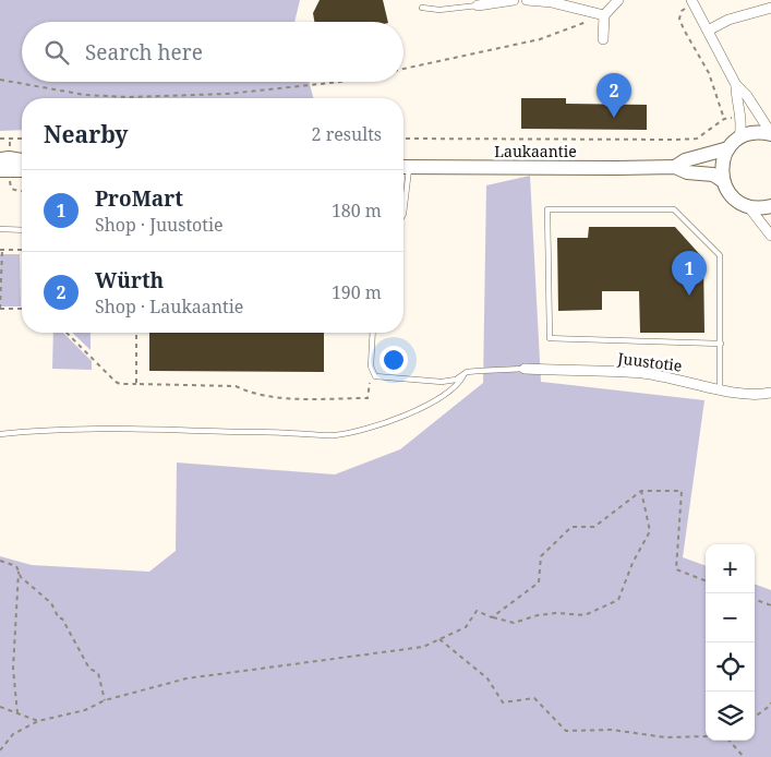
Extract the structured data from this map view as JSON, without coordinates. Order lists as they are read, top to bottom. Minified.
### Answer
{"streets":{"main road":["Laukaantie"],"street":["Juustotie"]},"page":{"search":"Search here","pins":["2","1"],"heading":["Nearby","2 results"],"list":[{"mark":"1","name":"ProMart","note":"Shop · Juustotie","value":"180 m"},{"mark":"2","name":"Würth","note":"Shop · Laukaantie","value":"190 m"}],"map_buttons":["+","−"]}}
